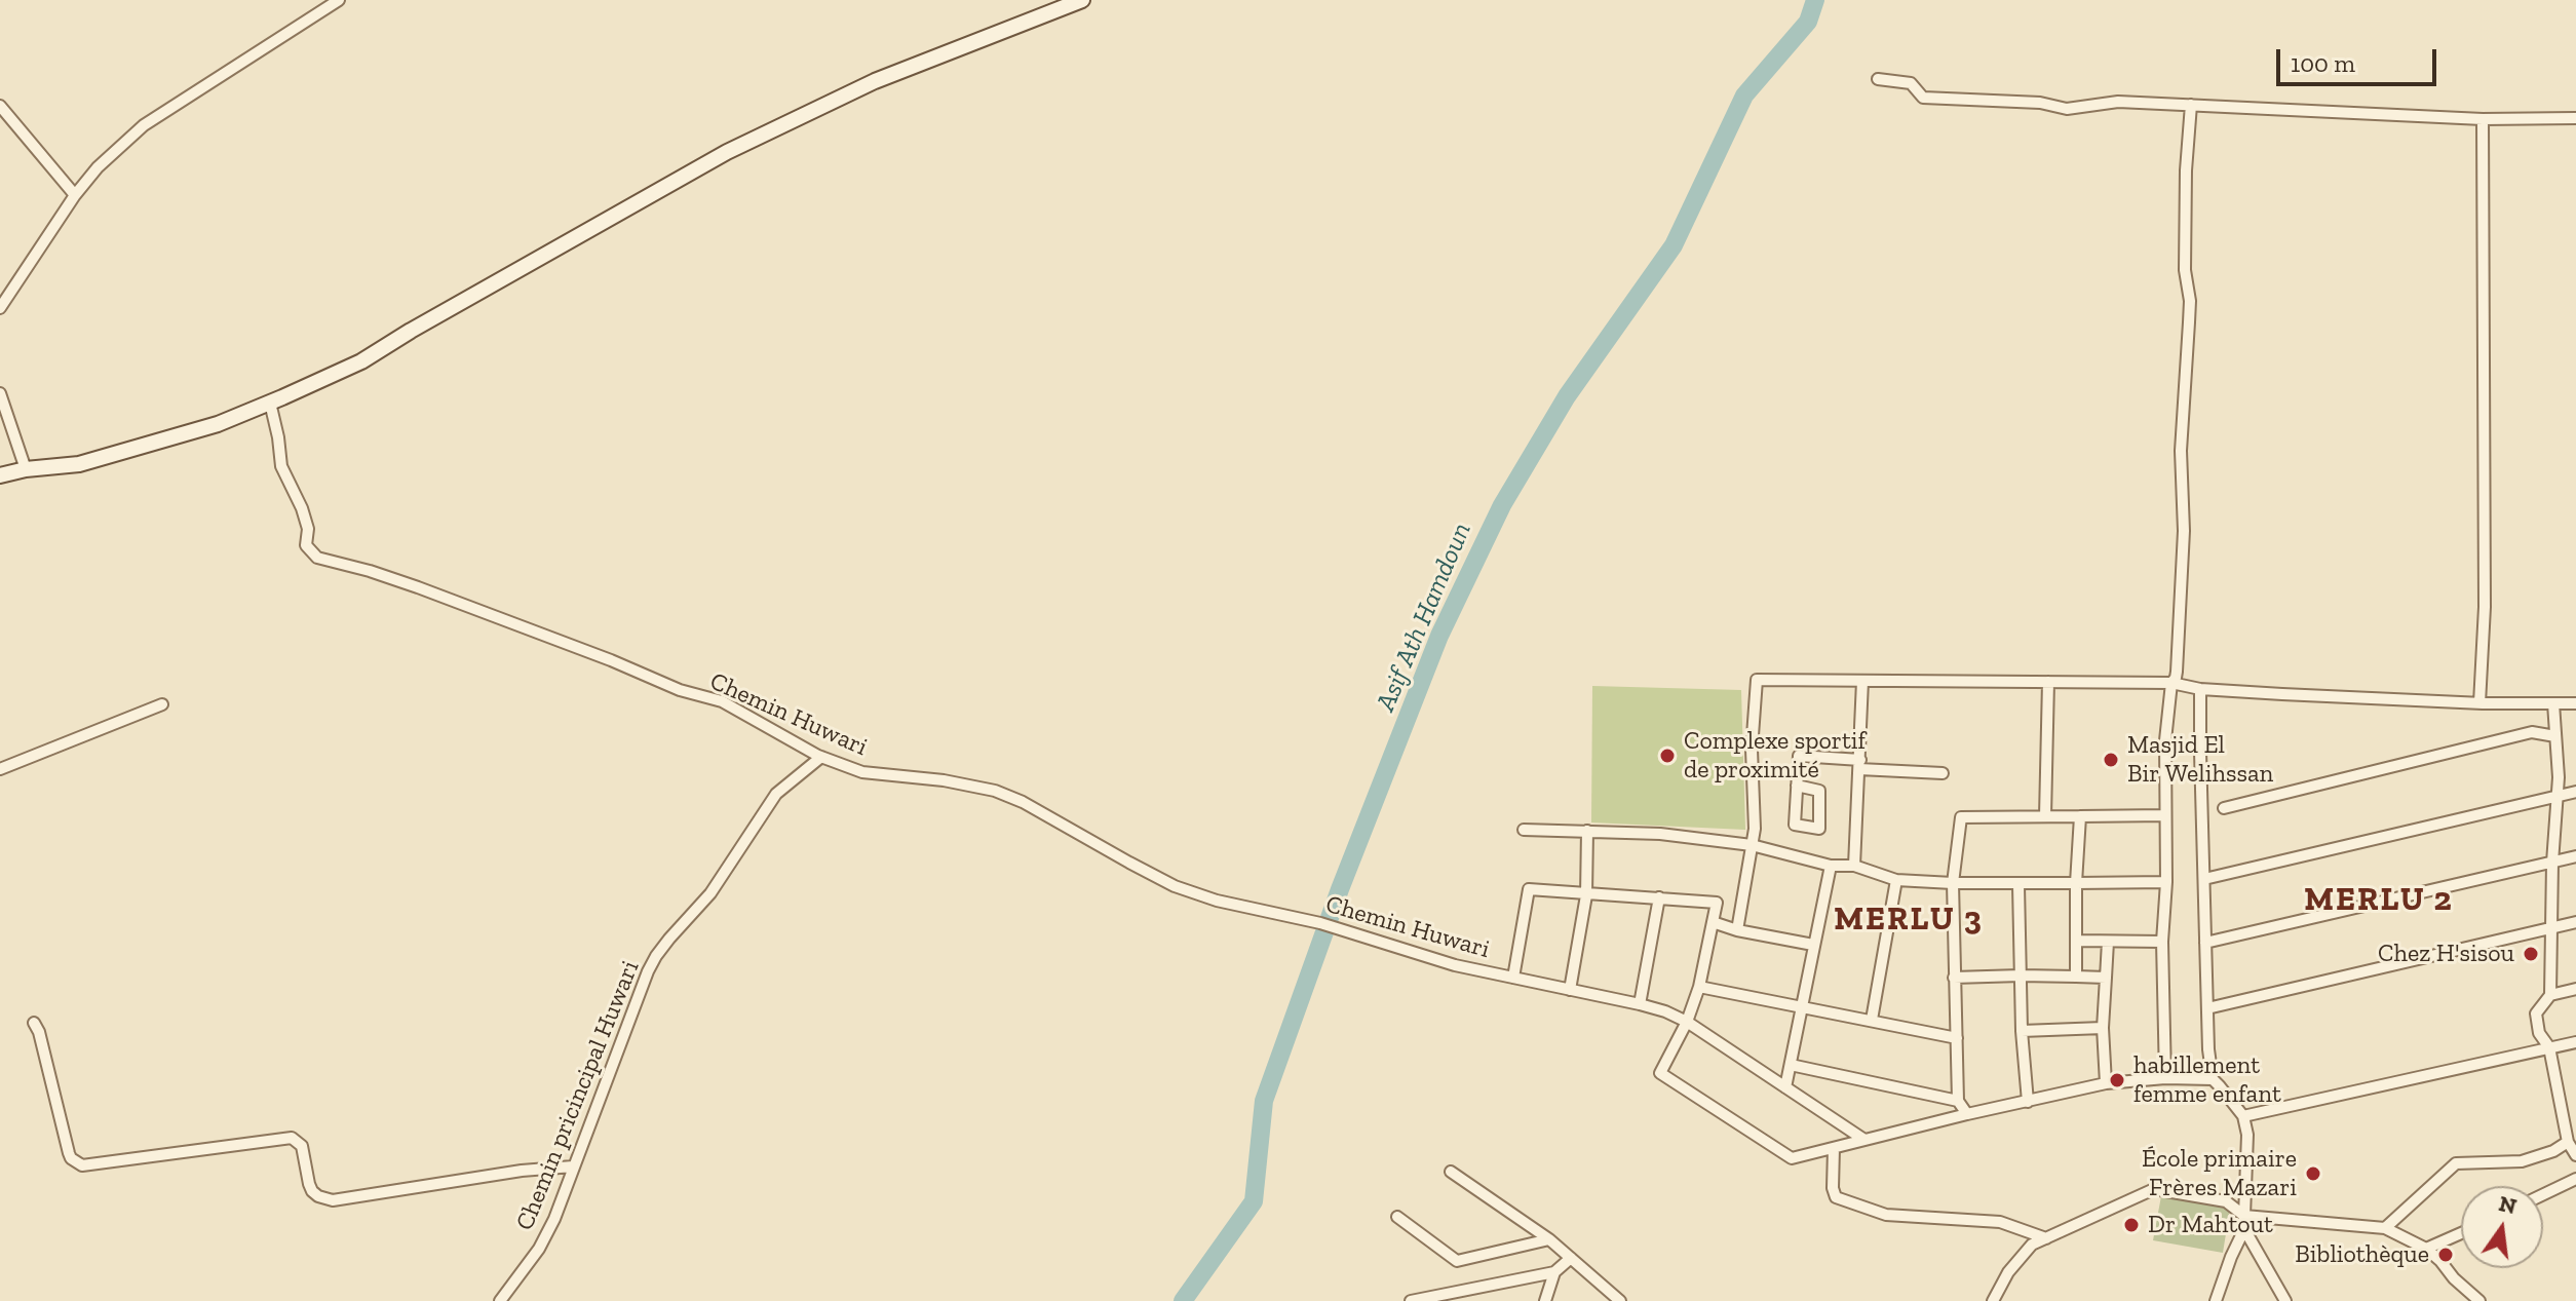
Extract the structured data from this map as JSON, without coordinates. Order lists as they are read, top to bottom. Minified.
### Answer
{"streets":{"street":["Chemin Huwari","Chemin pricincipal Huwari"]},"crossings":[["Chemin Huwari","Chemin pricincipal Huwari"]],"districts":["MERLU 2","MERLU 3"],"water":["Asif Ath Hamdoun"],"places":["Complexe sportif de proximité","Masjid El Bir Welihssan","Chez H'sisou","habillement femme enfant","École primaire Frères Mazari","Dr Mahtout","Bibliothèque"],"scale_bar":"100 m","north":"top"}
